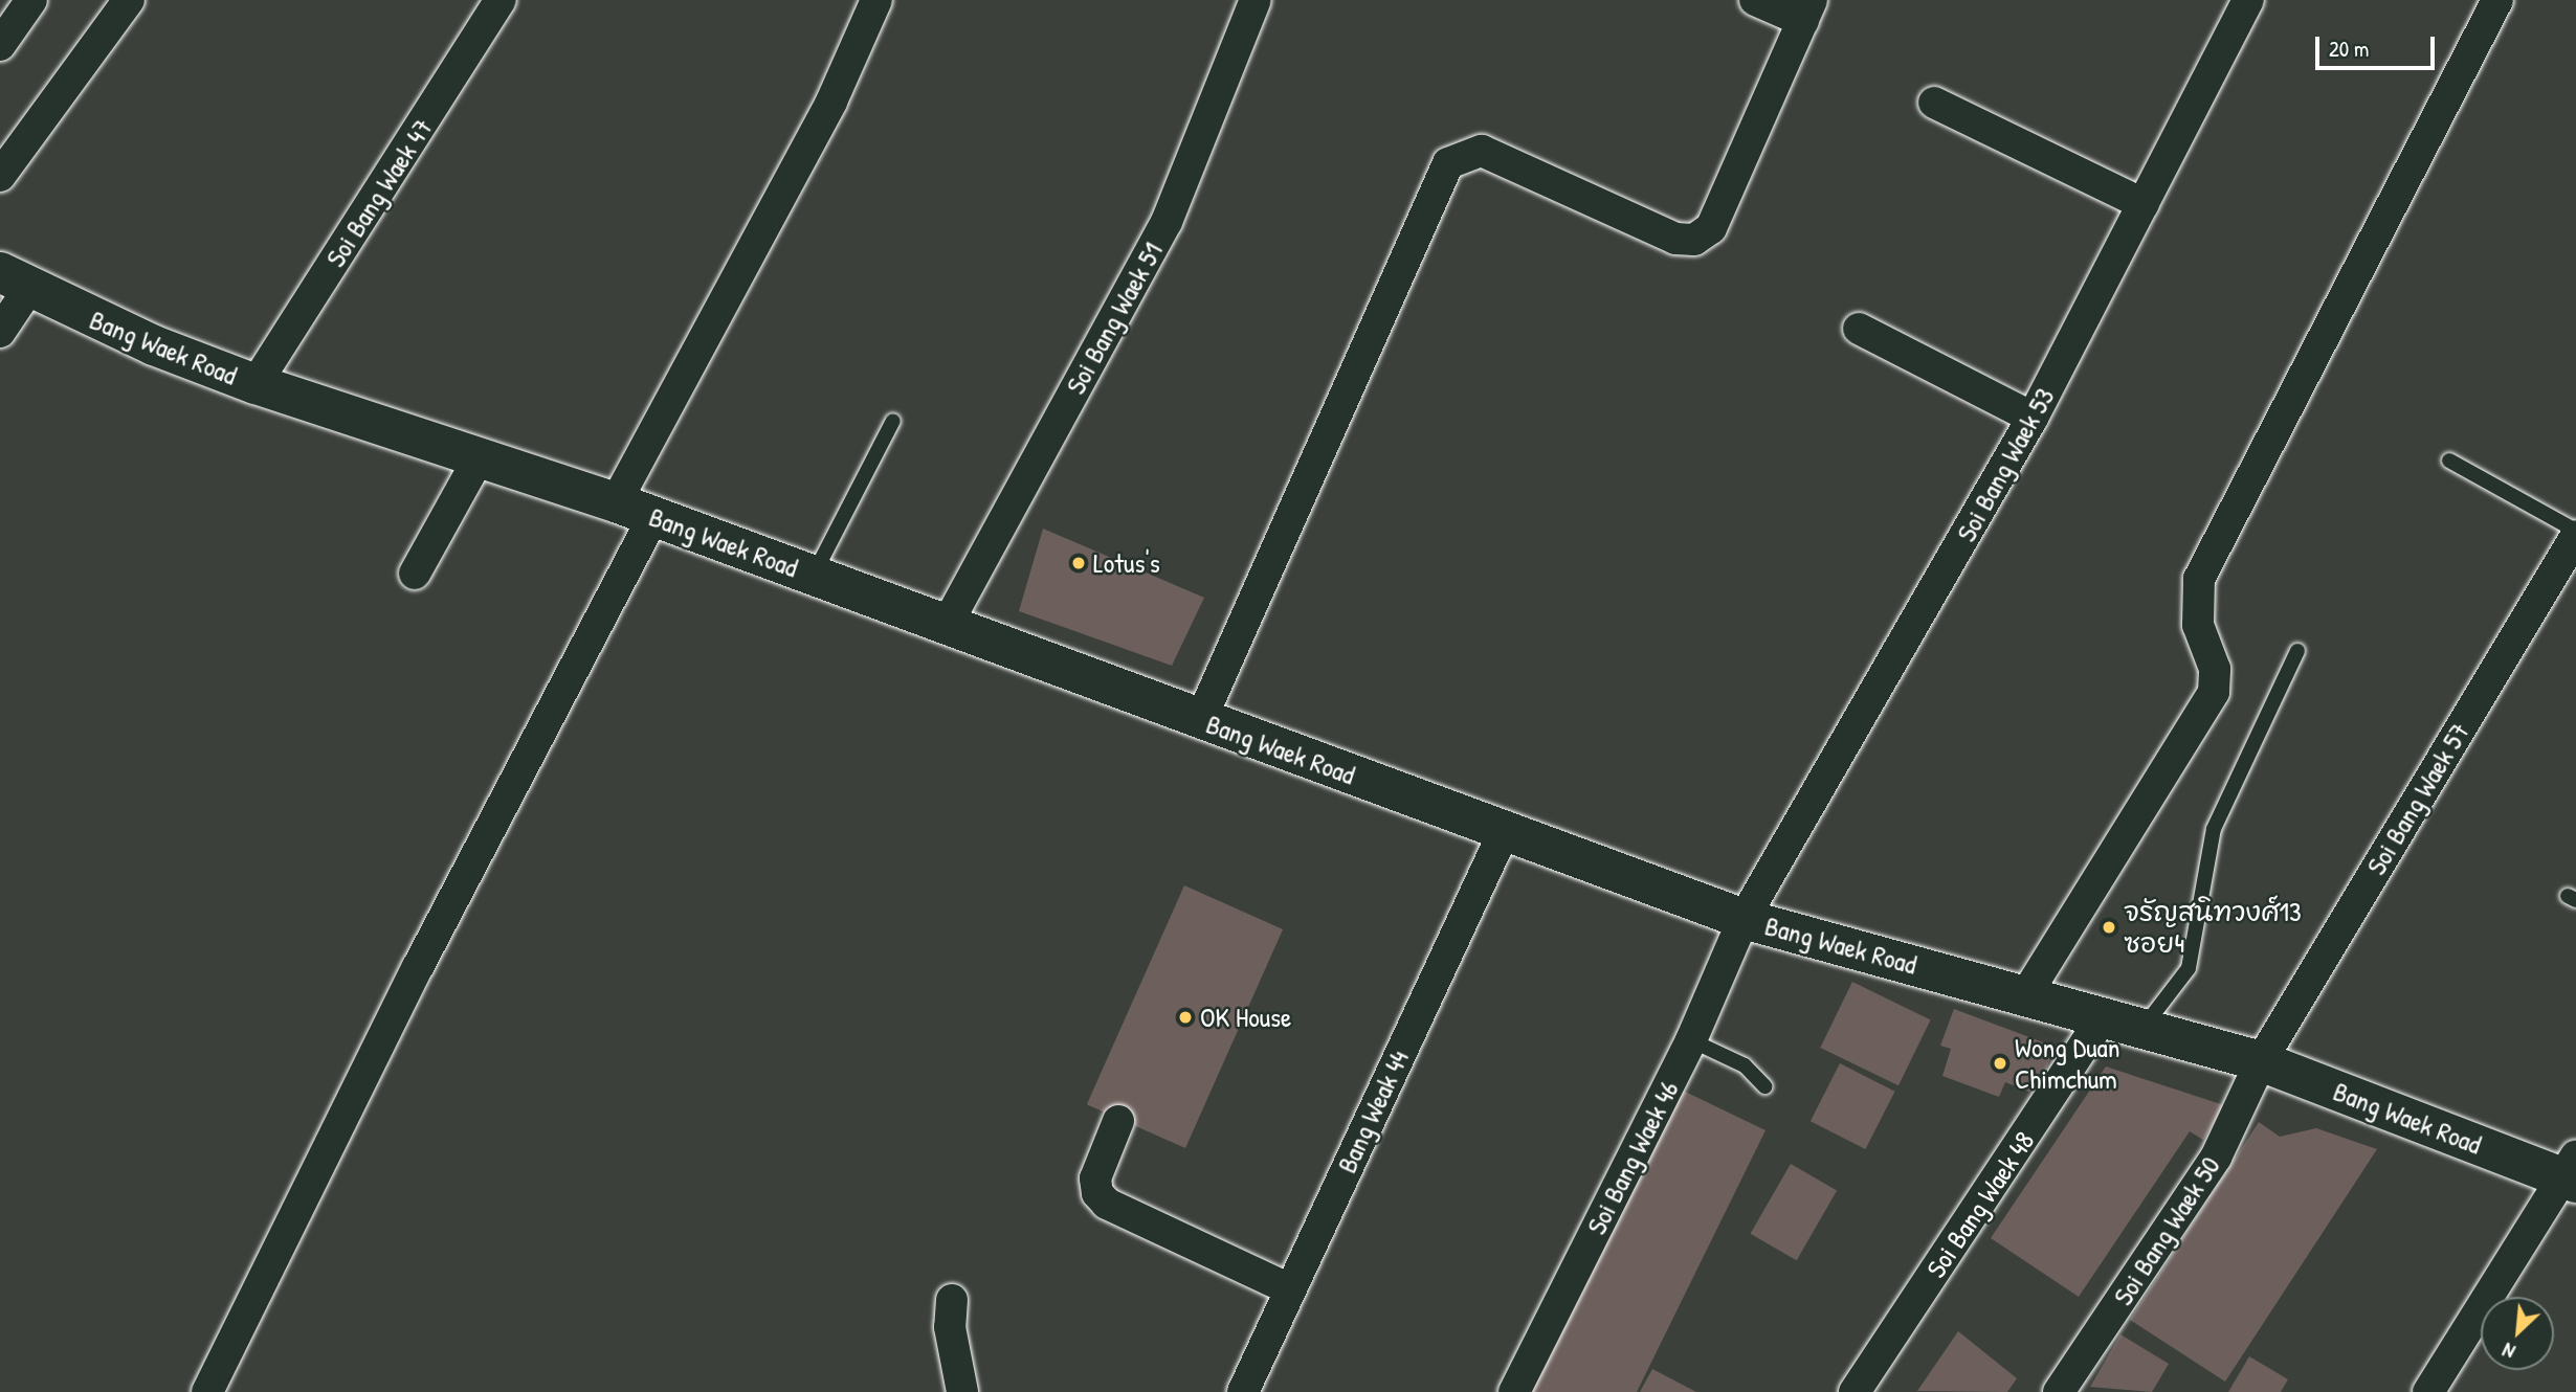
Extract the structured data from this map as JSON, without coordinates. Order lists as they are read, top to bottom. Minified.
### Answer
{"streets":{"main road":["Bang Waek Road"],"street":["Soi Bang Waek 47","Soi Bang Waek 51","Soi Bang Waek 53","Soi Bang Waek 57","Bang Weak 44","Soi Bang Waek 46","Soi Bang Waek 48","Soi Bang Waek 50"]},"crossings":[["Soi Bang Waek 47","Bang Waek Road"],["Soi Bang Waek 51","Bang Waek Road"],["Bang Waek Road","Soi Bang Waek 53"],["Bang Waek Road","Soi Bang Waek 57"],["Bang Waek Road","Bang Weak 44"],["Bang Waek Road","Soi Bang Waek 46"],["Bang Waek Road","Soi Bang Waek 48"],["Bang Waek Road","Soi Bang Waek 50"],["Soi Bang Waek 53","Soi Bang Waek 46"],["Soi Bang Waek 57","Soi Bang Waek 50"]],"places":["Lotus's","จรัญสนิทวงศ์13 ซอย4","OK House","Wong Duan Chimchum"],"scale_bar":"20 m","north":"bottom left"}
